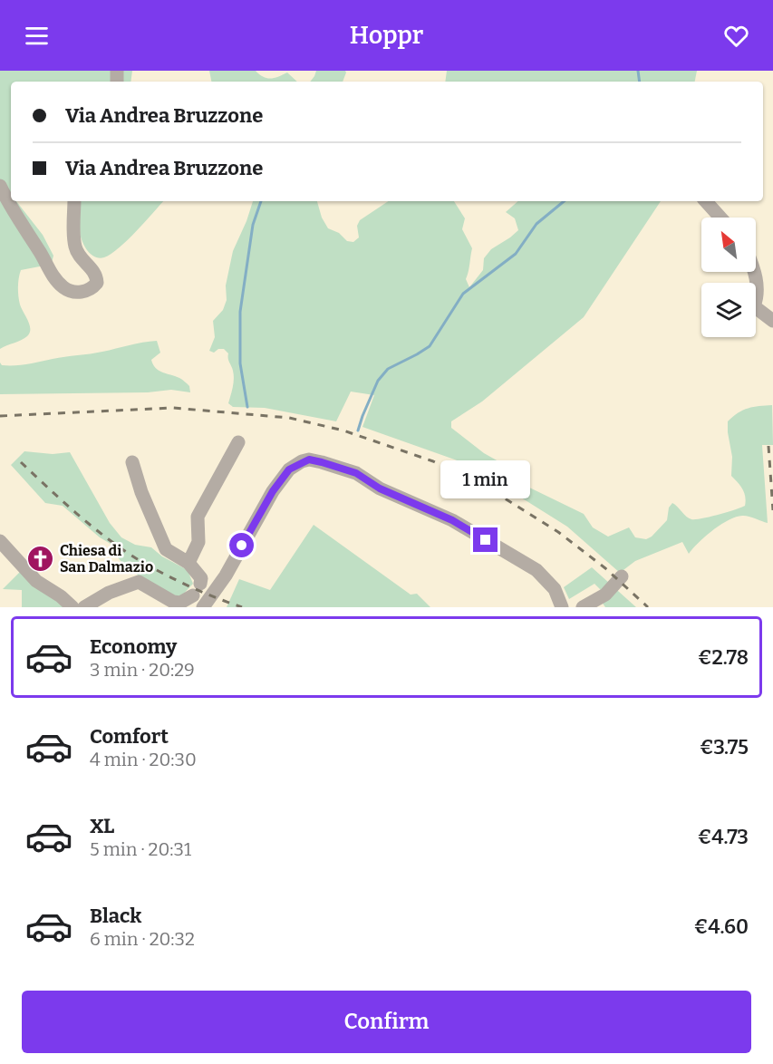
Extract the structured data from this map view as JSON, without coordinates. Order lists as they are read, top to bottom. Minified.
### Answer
{"places":{"church":["Chiesa di San Dalmazio"]},"north":"top left","page":{"header":"Hoppr","banner":["Via Andrea Bruzzone","Via Andrea Bruzzone"],"bubble":"1 min","list":[{"name":"Economy","note":"3 min · 20:29","value":"€2.78"},{"name":"Comfort","note":"4 min · 20:30","value":"€3.75"},{"name":"XL","note":"5 min · 20:31","value":"€4.73"},{"name":"Black","note":"6 min · 20:32","value":"€4.60"}],"buttons":"Confirm"}}
